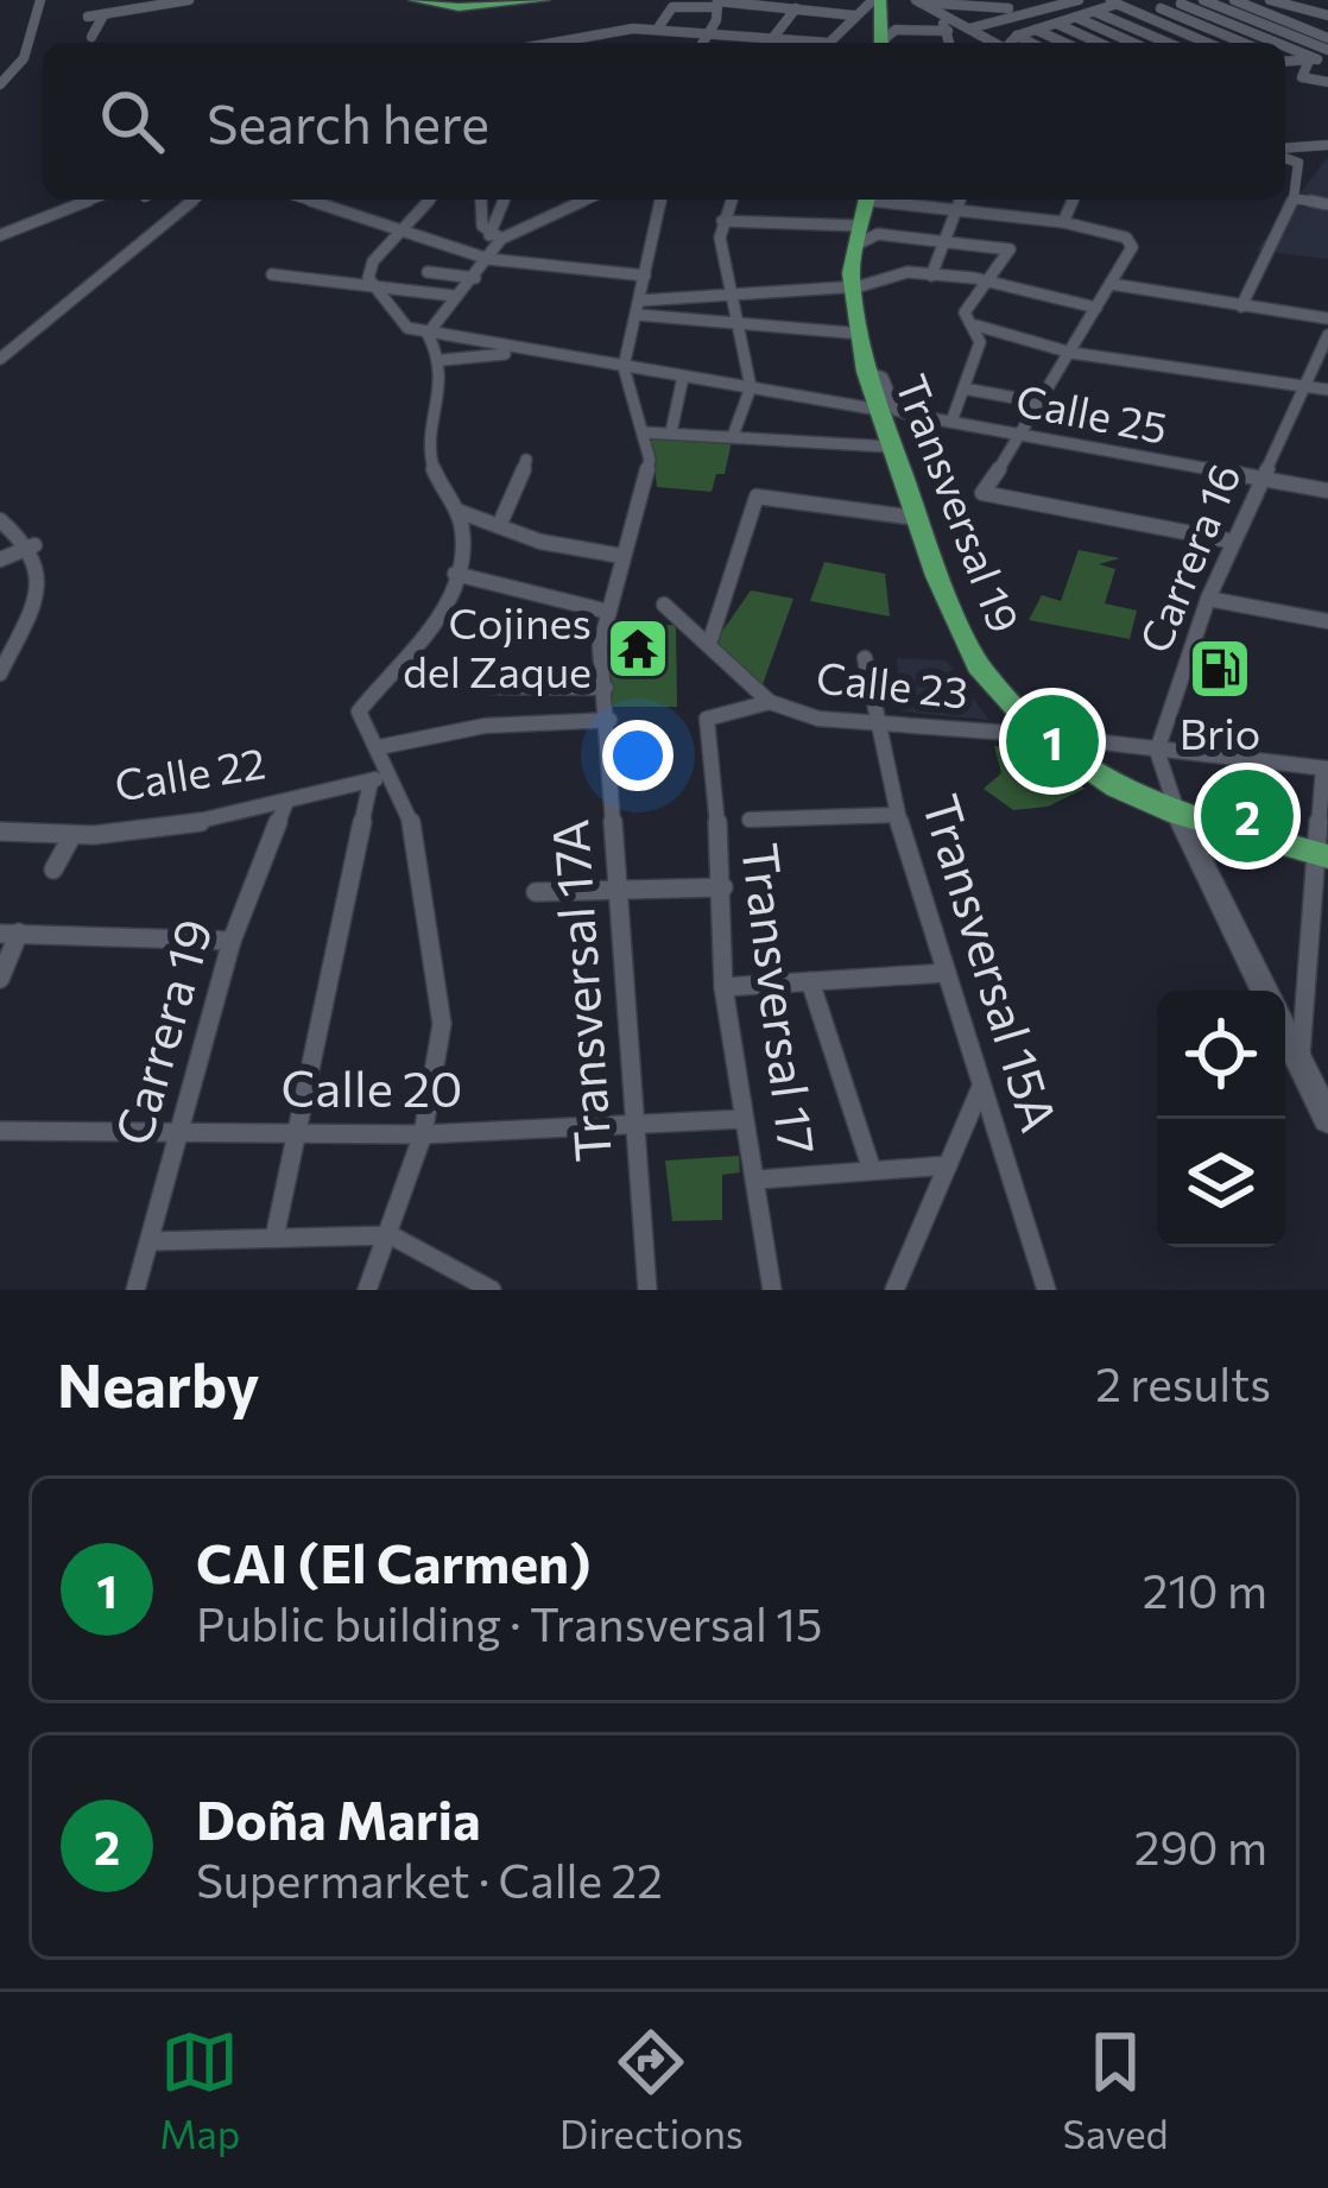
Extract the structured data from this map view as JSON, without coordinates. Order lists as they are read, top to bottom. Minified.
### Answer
{"streets":{"main road":["Transversal 19"],"street":["Calle 25","Carrera 16","Calle 23","Calle 22","Transversal 15A","Transversal 17A","Transversal 17","Carrera 19","Calle 20"]},"crossings":[["Calle 25","Transversal 19"],["Calle 25","Carrera 16"],["Transversal 19","Calle 23"],["Carrera 16","Calle 23"],["Calle 23","Transversal 15A"],["Calle 23","Transversal 17"],["Calle 22","Carrera 19"],["Transversal 17A","Calle 20"],["Transversal 17","Calle 20"],["Carrera 19","Calle 20"]],"places":{"temple":["Cojines del Zaque"],"fuel station":["Brio"]},"page":{"search":"Search here","pins":["1","2"],"heading":["Nearby","2 results"],"list":[{"mark":"1","name":"CAI (El Carmen)","note":"Public building · Transversal 15","value":"210 m"},{"mark":"2","name":"Doña Maria","note":"Supermarket · Calle 22","value":"290 m"}],"nav":["Map","Directions","Saved"]}}
